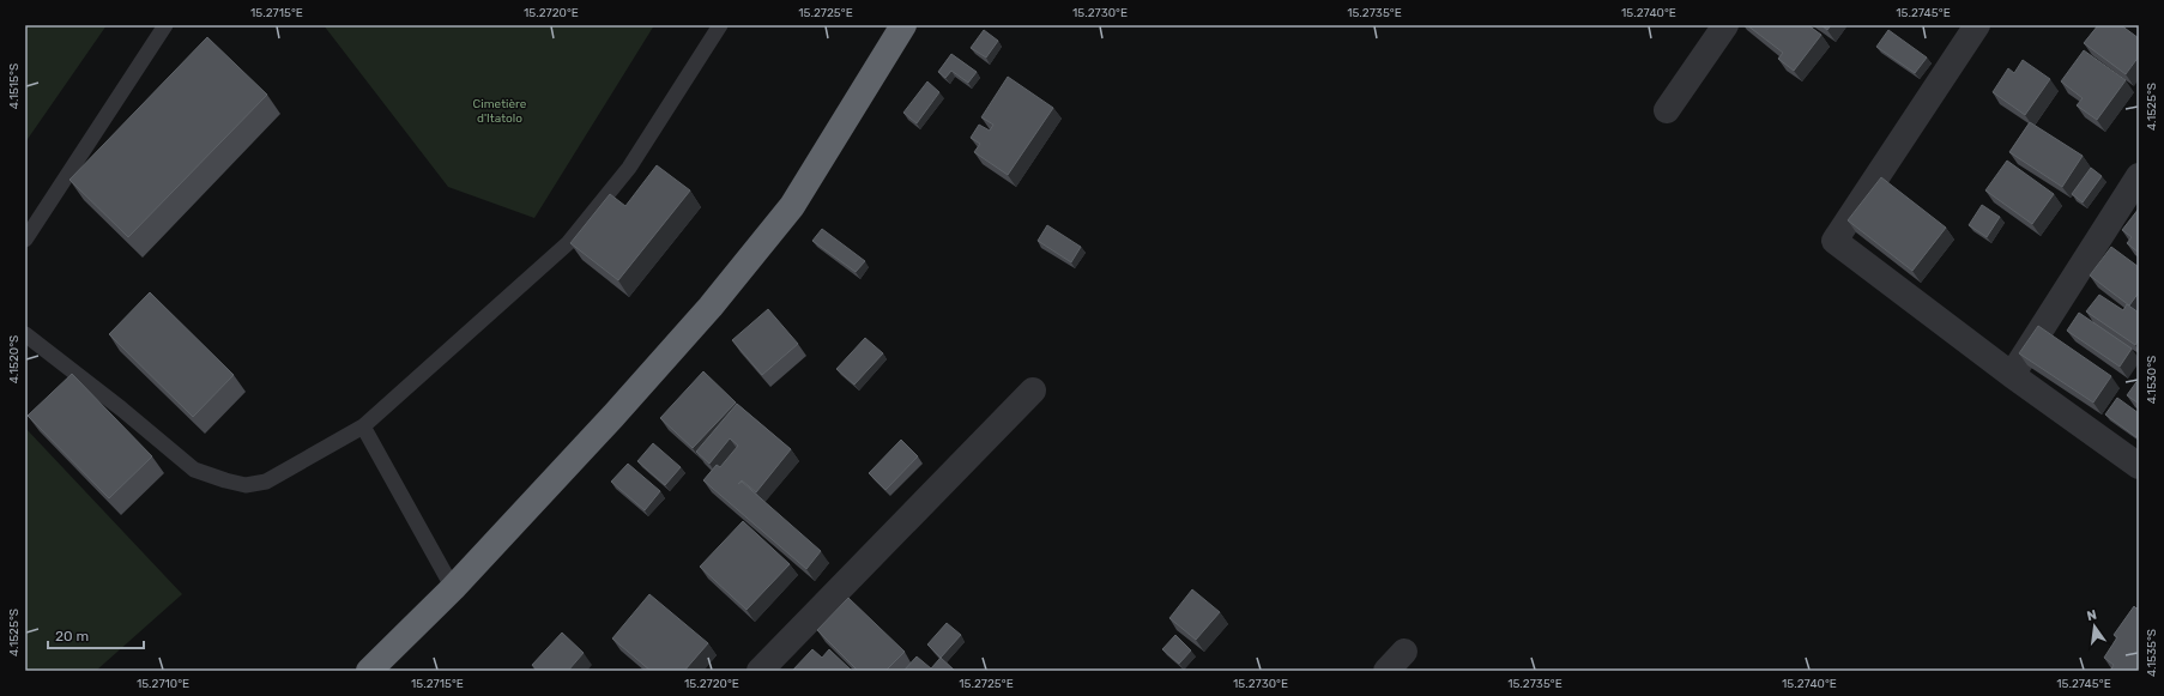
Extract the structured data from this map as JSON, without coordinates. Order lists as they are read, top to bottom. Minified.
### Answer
{"parks":["Cimetière d'Itatolo"],"scale_bar":"20 m","north":"top","coordinates":["15.2715°E","15.2720°E","15.2725°E","15.2730°E","15.2735°E","15.2740°E","15.2745°E","4.1515°S","4.1525°S","4.1520°S","4.1530°S","4.1535°S","15.2710°E"]}
